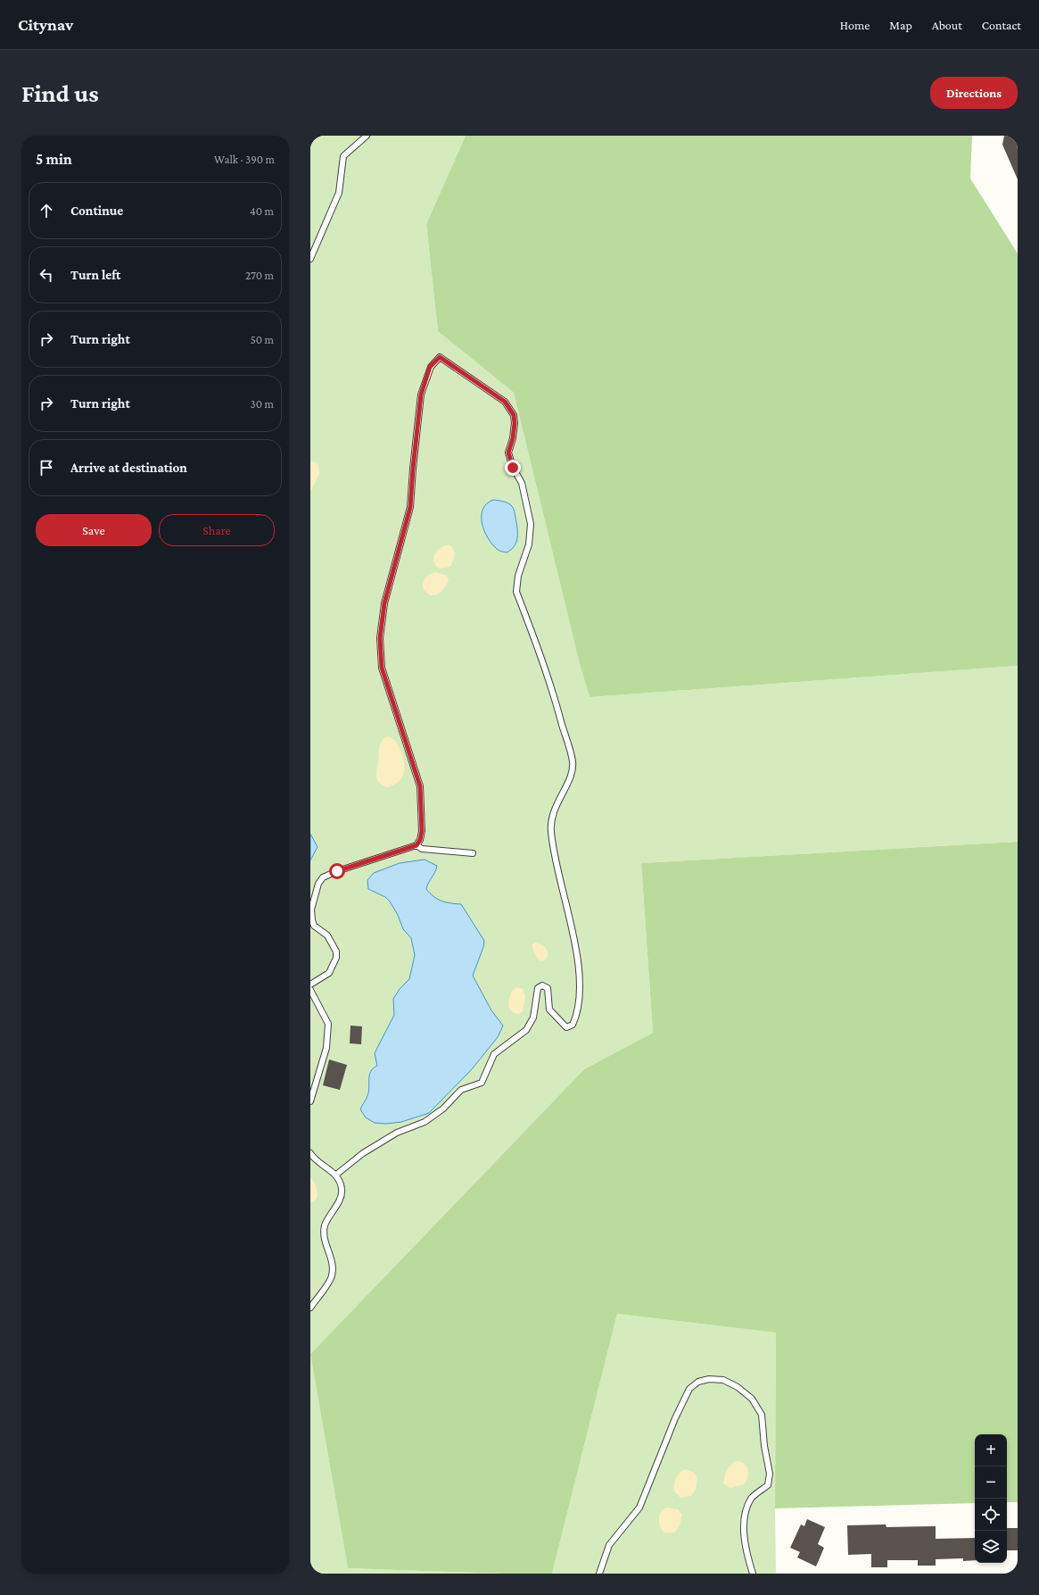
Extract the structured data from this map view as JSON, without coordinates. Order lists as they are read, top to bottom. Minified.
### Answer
{"page":{"header":"Citynav","nav":["Home","Map","About","Contact"],"buttons":["Directions",["Save","Share"]],"title":"Find us","heading":["5 min","Walk · 390 m"],"list":[["Continue","40 m"],["Turn left","270 m"],["Turn right","50 m"],["Turn right","30 m"],"Arrive at destination"],"map_buttons":["+","−"]}}
